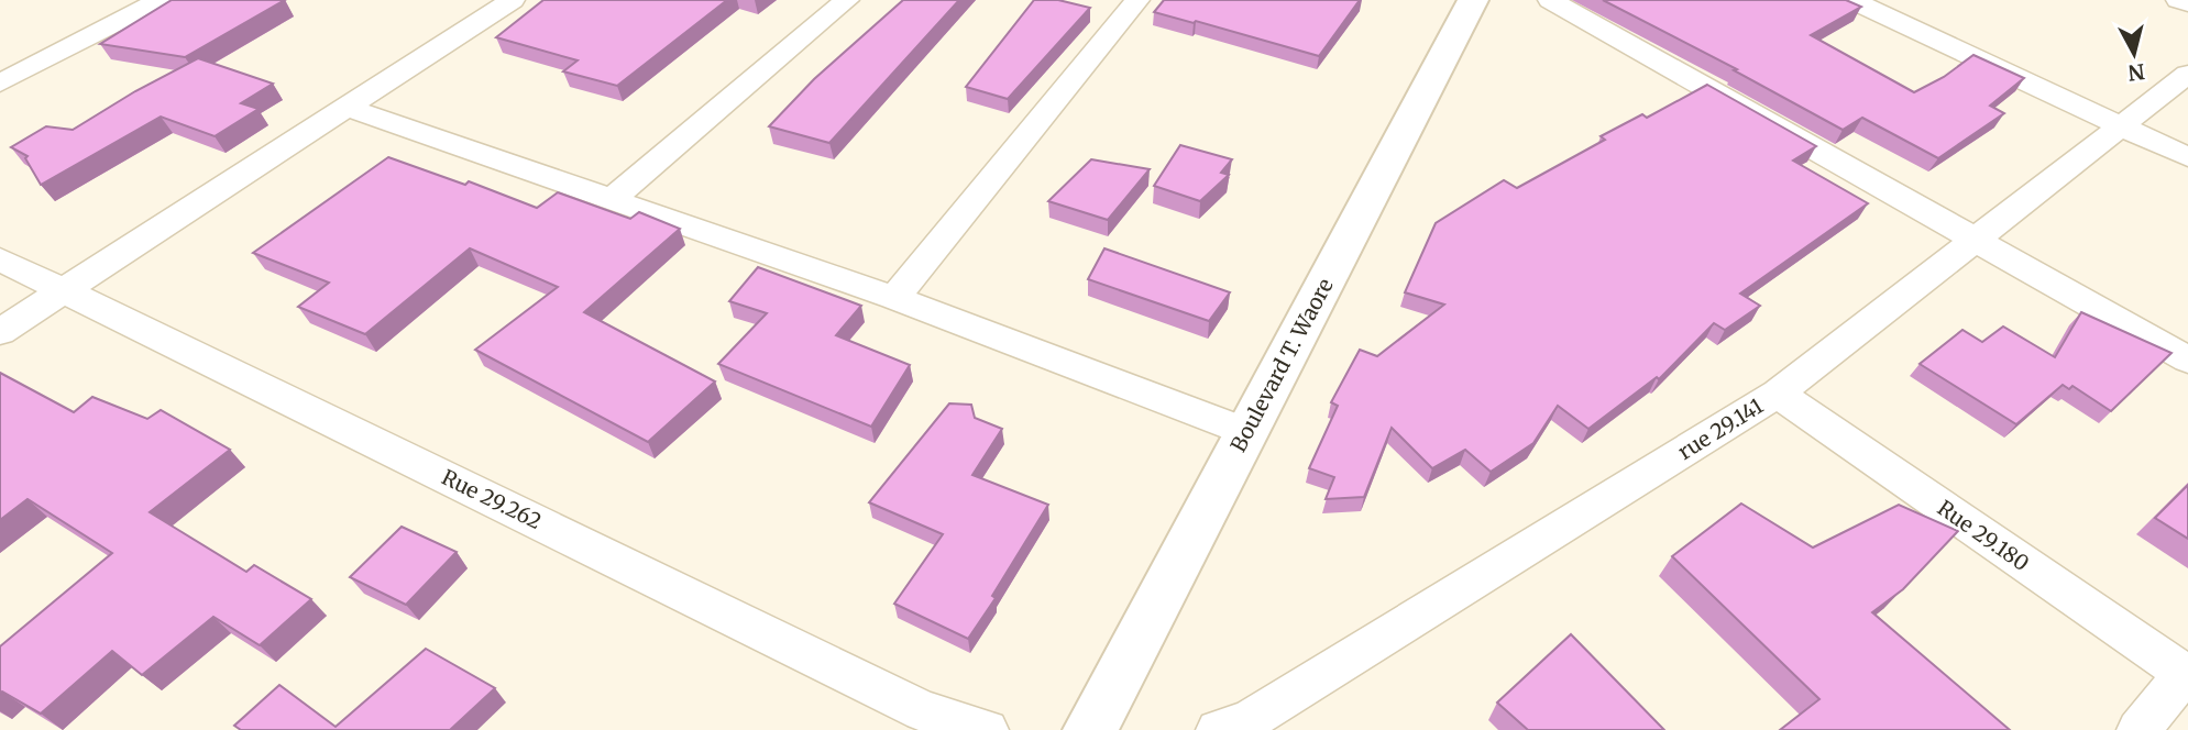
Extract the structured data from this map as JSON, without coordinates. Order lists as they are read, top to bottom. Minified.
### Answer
{"streets":{"street":["Boulevard T. Waore","rue 29.141","Rue 29.262","Rue 29.180"]},"crossings":[["rue 29.141","Rue 29.180"]],"north":"bottom"}
